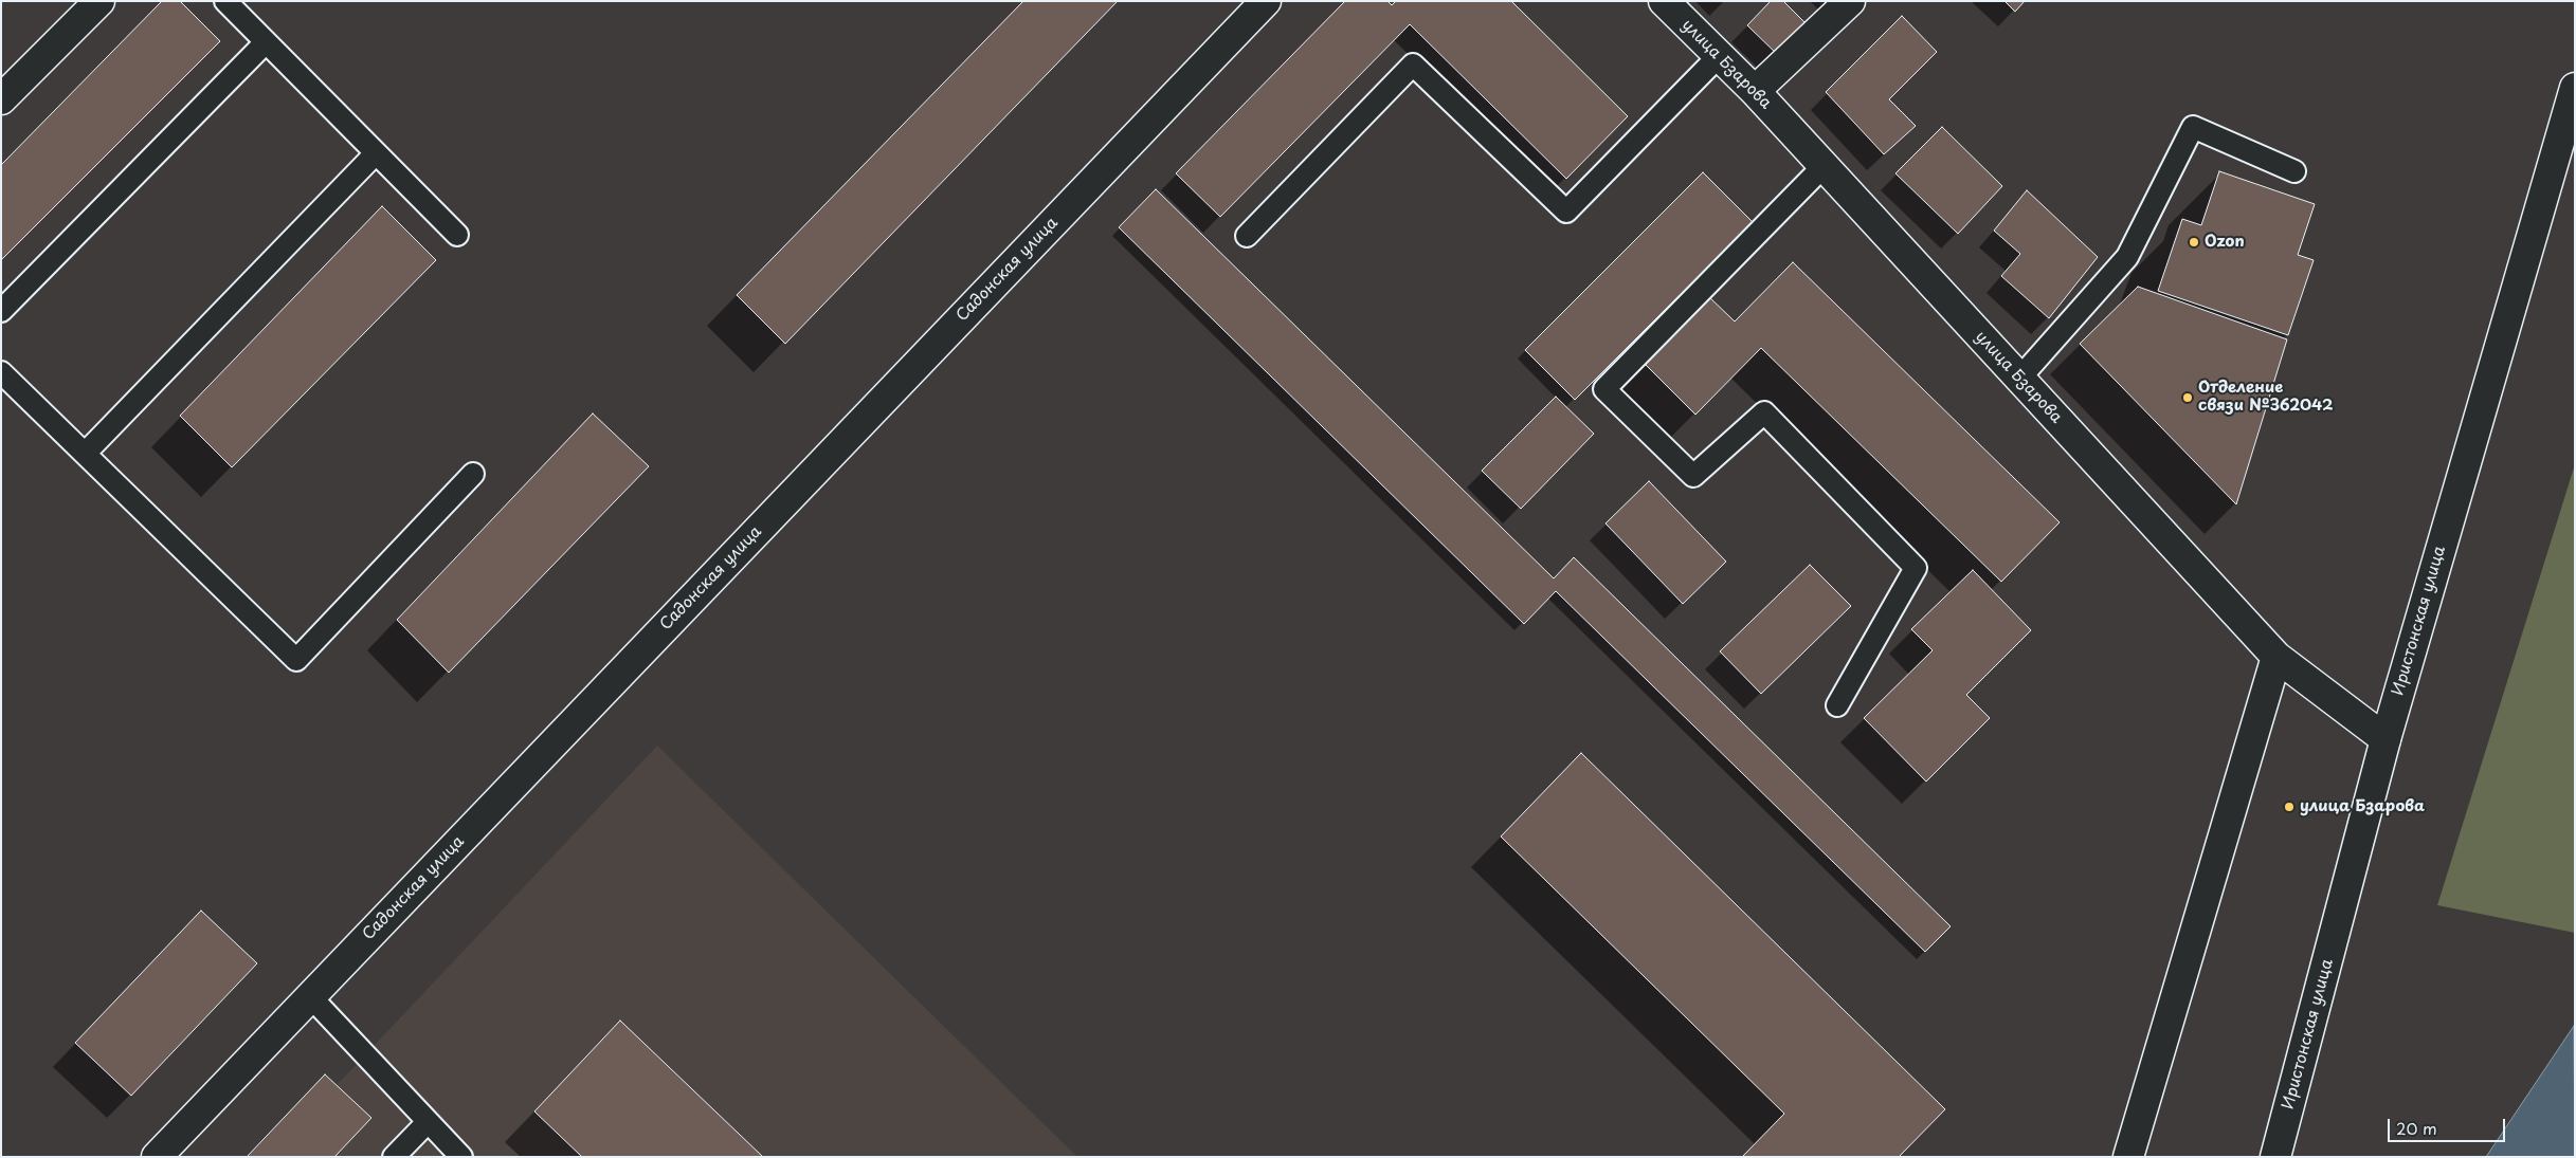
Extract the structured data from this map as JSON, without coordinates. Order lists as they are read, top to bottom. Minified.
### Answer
{"streets":{"street":["улица Бзарова","Садонская улица","Иристонская улица"]},"crossings":[["улица Бзарова","Иристонская улица"]],"places":["Ozon","Отделение связи №362042","улица Бзарова"],"scale_bar":"20 m"}
